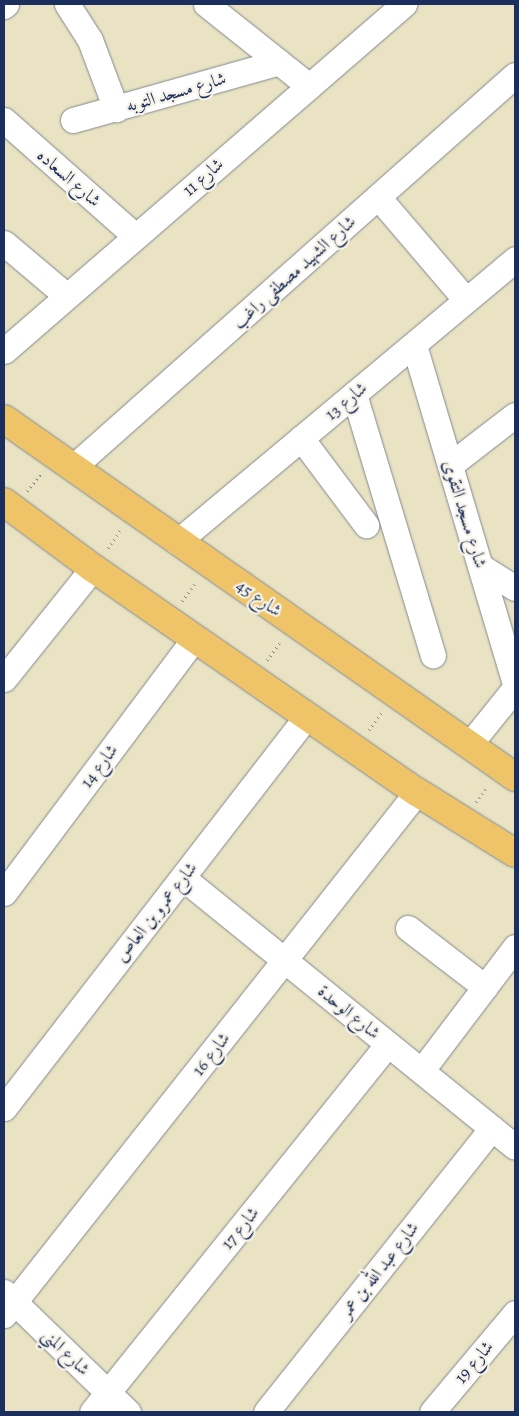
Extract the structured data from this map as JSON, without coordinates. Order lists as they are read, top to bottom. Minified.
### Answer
{"streets":{"main road":["شارع 45"],"street":["شارع مسجد التوبه","شارع 11","شارع السعاده","شارع الشهيد مصطفى راغب","شارع 13","شارع مسجد التقوى","شارع 14","شارع عمرو بن العاص","شارع الوحدة","شارع 16","شارع 17","شارع عبد الله بن عمر","شارع المني","شارع 19"]},"crossings":[["شارع 11","شارع السعاده"],["شارع الشهيد مصطفى راغب","شارع 45"],["شارع 13","شارع مسجد التقوى"],["شارع 13","شارع 45"],["شارع عمرو بن العاص","شارع الوحدة"],["شارع الوحدة","شارع 16"],["شارع الوحدة","شارع 17"],["شارع الوحدة","شارع عبد الله بن عمر"],["شارع 16","شارع المني"],["شارع 17","شارع المني"]]}
